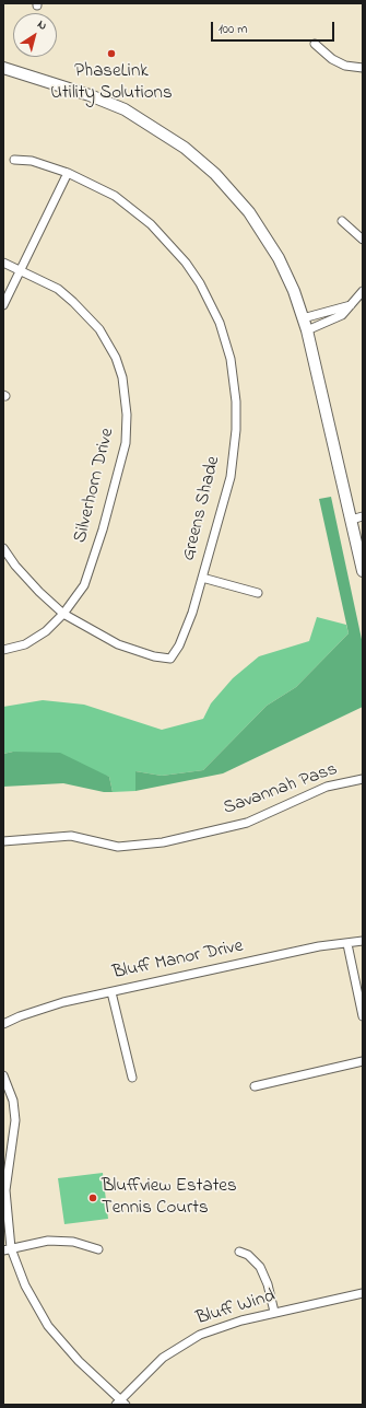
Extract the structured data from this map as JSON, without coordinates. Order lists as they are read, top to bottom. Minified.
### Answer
{"streets":{"street":["Silverhorn Drive","Greens Shade","Savannah Pass","Bluff Manor Drive","Bluff Wind"]},"crossings":[["Silverhorn Drive","Greens Shade"]],"places":["PhaseLink Utility Solutions","Bluffview Estates Tennis Courts"],"scale_bar":"100 m","north":"top right"}
